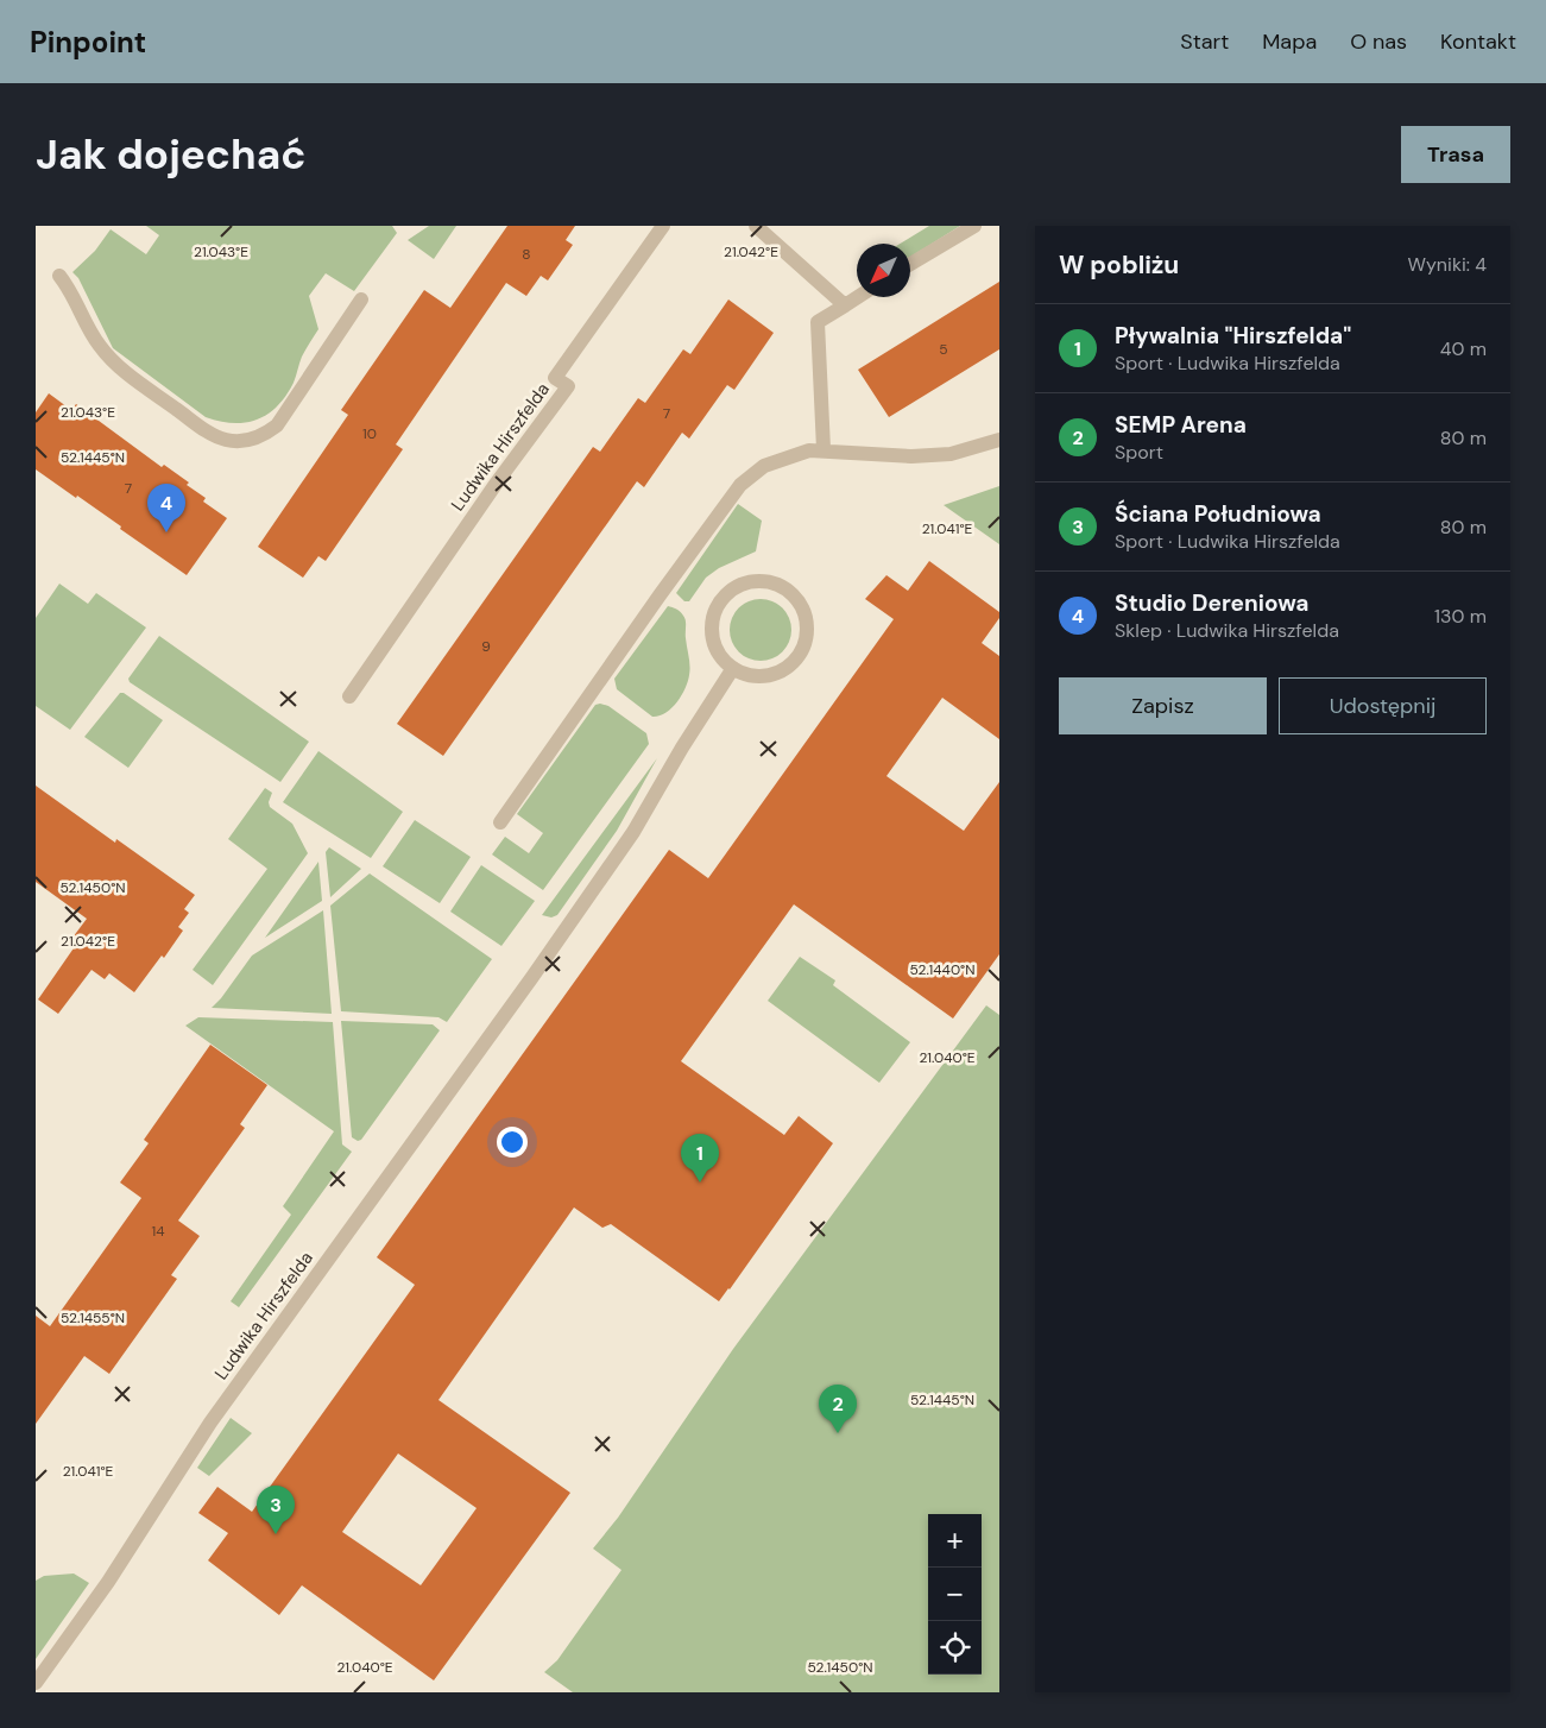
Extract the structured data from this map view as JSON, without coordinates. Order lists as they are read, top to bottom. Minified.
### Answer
{"streets":{"street":["Ludwika Hirszfelda"]},"house_numbers":["8","5","7","10","7","9","14"],"north":"bottom left","page":{"header":"Pinpoint","nav":["Start","Mapa","O nas","Kontakt"],"buttons":["Trasa",["Zapisz","Udostępnij"]],"title":"Jak dojechać","heading":["W pobliżu","Wyniki: 4"],"list":[{"mark":"1","name":"Pływalnia \"Hirszfelda\"","note":"Sport · Ludwika Hirszfelda","value":"40 m"},{"mark":"2","name":"SEMP Arena","note":"Sport","value":"80 m"},{"mark":"3","name":"Ściana Południowa","note":"Sport · Ludwika Hirszfelda","value":"80 m"},{"mark":"4","name":"Studio Dereniowa","note":"Sklep · Ludwika Hirszfelda","value":"130 m"}],"pins":["4","1","2","3"],"map_buttons":["+","−"]},"coordinates":["21.042°E","21.043°E","52.1445°N","21.041°E","52.1450°N","52.1440°N","21.040°E","52.1455°N"]}
